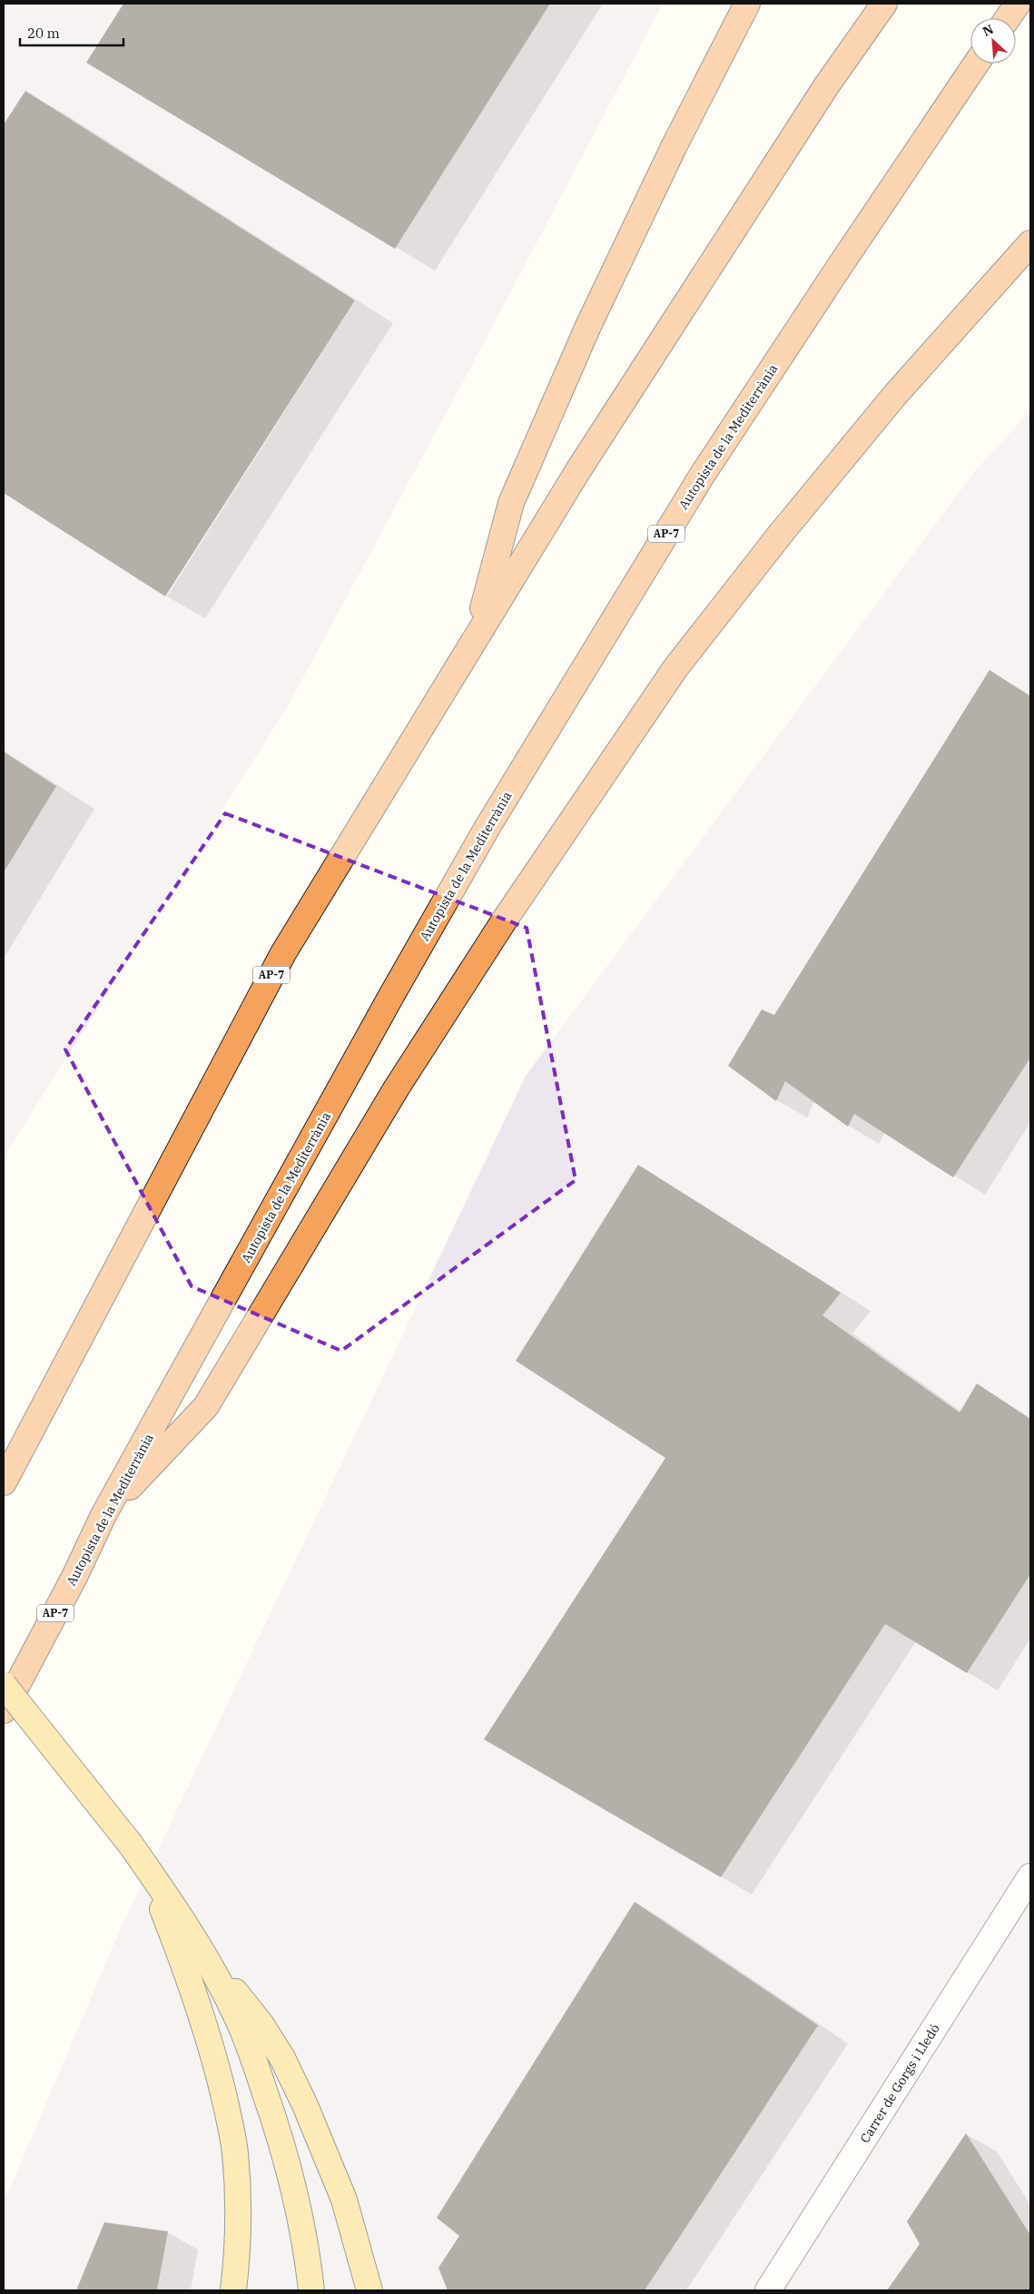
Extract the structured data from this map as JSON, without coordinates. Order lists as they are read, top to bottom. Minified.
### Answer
{"streets":{"highway":["Autopista de la Mediterrània","AP-7"],"street":["Carrer de Gorgs i Lledó"]},"scale_bar":"20 m","north":"top left"}
